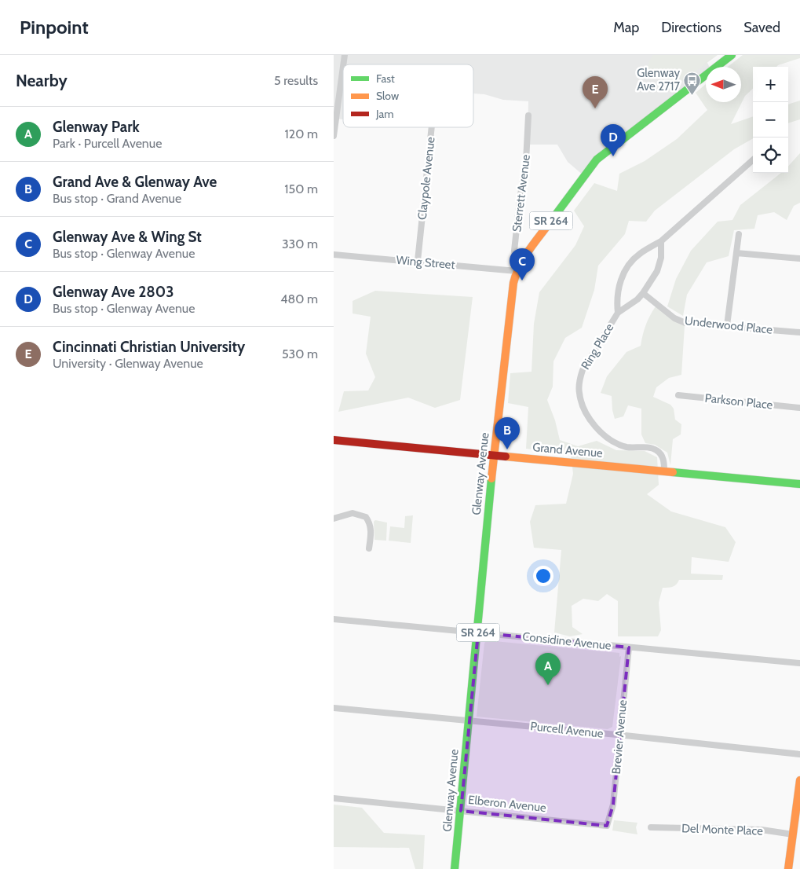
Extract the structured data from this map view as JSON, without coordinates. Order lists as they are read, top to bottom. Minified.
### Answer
{"streets":{"main road":["SR 264","Grand Avenue","Glenway Avenue"],"street":["Claypole Avenue","Sterrett Avenue","Wing Street","Underwood Place","Ring Place","Parkson Place","Considine Avenue","Purcell Avenue","Brevier Avenue","Elberon Avenue","Del Monte Place"]},"crossings":[["Claypole Avenue","Wing Street"],["Sterrett Avenue","Wing Street"],["Sterrett Avenue","Glenway Avenue"],["Wing Street","Glenway Avenue"],["Underwood Place","Ring Place"],["Ring Place","Grand Avenue"],["Grand Avenue","Glenway Avenue"],["Glenway Avenue","Considine Avenue"],["Glenway Avenue","Purcell Avenue"],["Glenway Avenue","Elberon Avenue"],["Considine Avenue","Brevier Avenue"],["Purcell Avenue","Brevier Avenue"],["Brevier Avenue","Elberon Avenue"]],"places":{"bus stop":["Glenway Ave 2717"]},"legend":["Fast","Slow","Jam"],"north":"left","page":{"header":"Pinpoint","nav":["Map","Directions","Saved"],"heading":["Nearby","5 results"],"map_buttons":["+","−"],"pins":["E","D","C","B","A"],"list":[{"mark":"A","name":"Glenway Park","note":"Park · Purcell Avenue","value":"120 m"},{"mark":"B","name":"Grand Ave & Glenway Ave","note":"Bus stop · Grand Avenue","value":"150 m"},{"mark":"C","name":"Glenway Ave & Wing St","note":"Bus stop · Glenway Avenue","value":"330 m"},{"mark":"D","name":"Glenway Ave 2803","note":"Bus stop · Glenway Avenue","value":"480 m"},{"mark":"E","name":"Cincinnati Christian University","note":"University · Glenway Avenue","value":"530 m"}]}}
